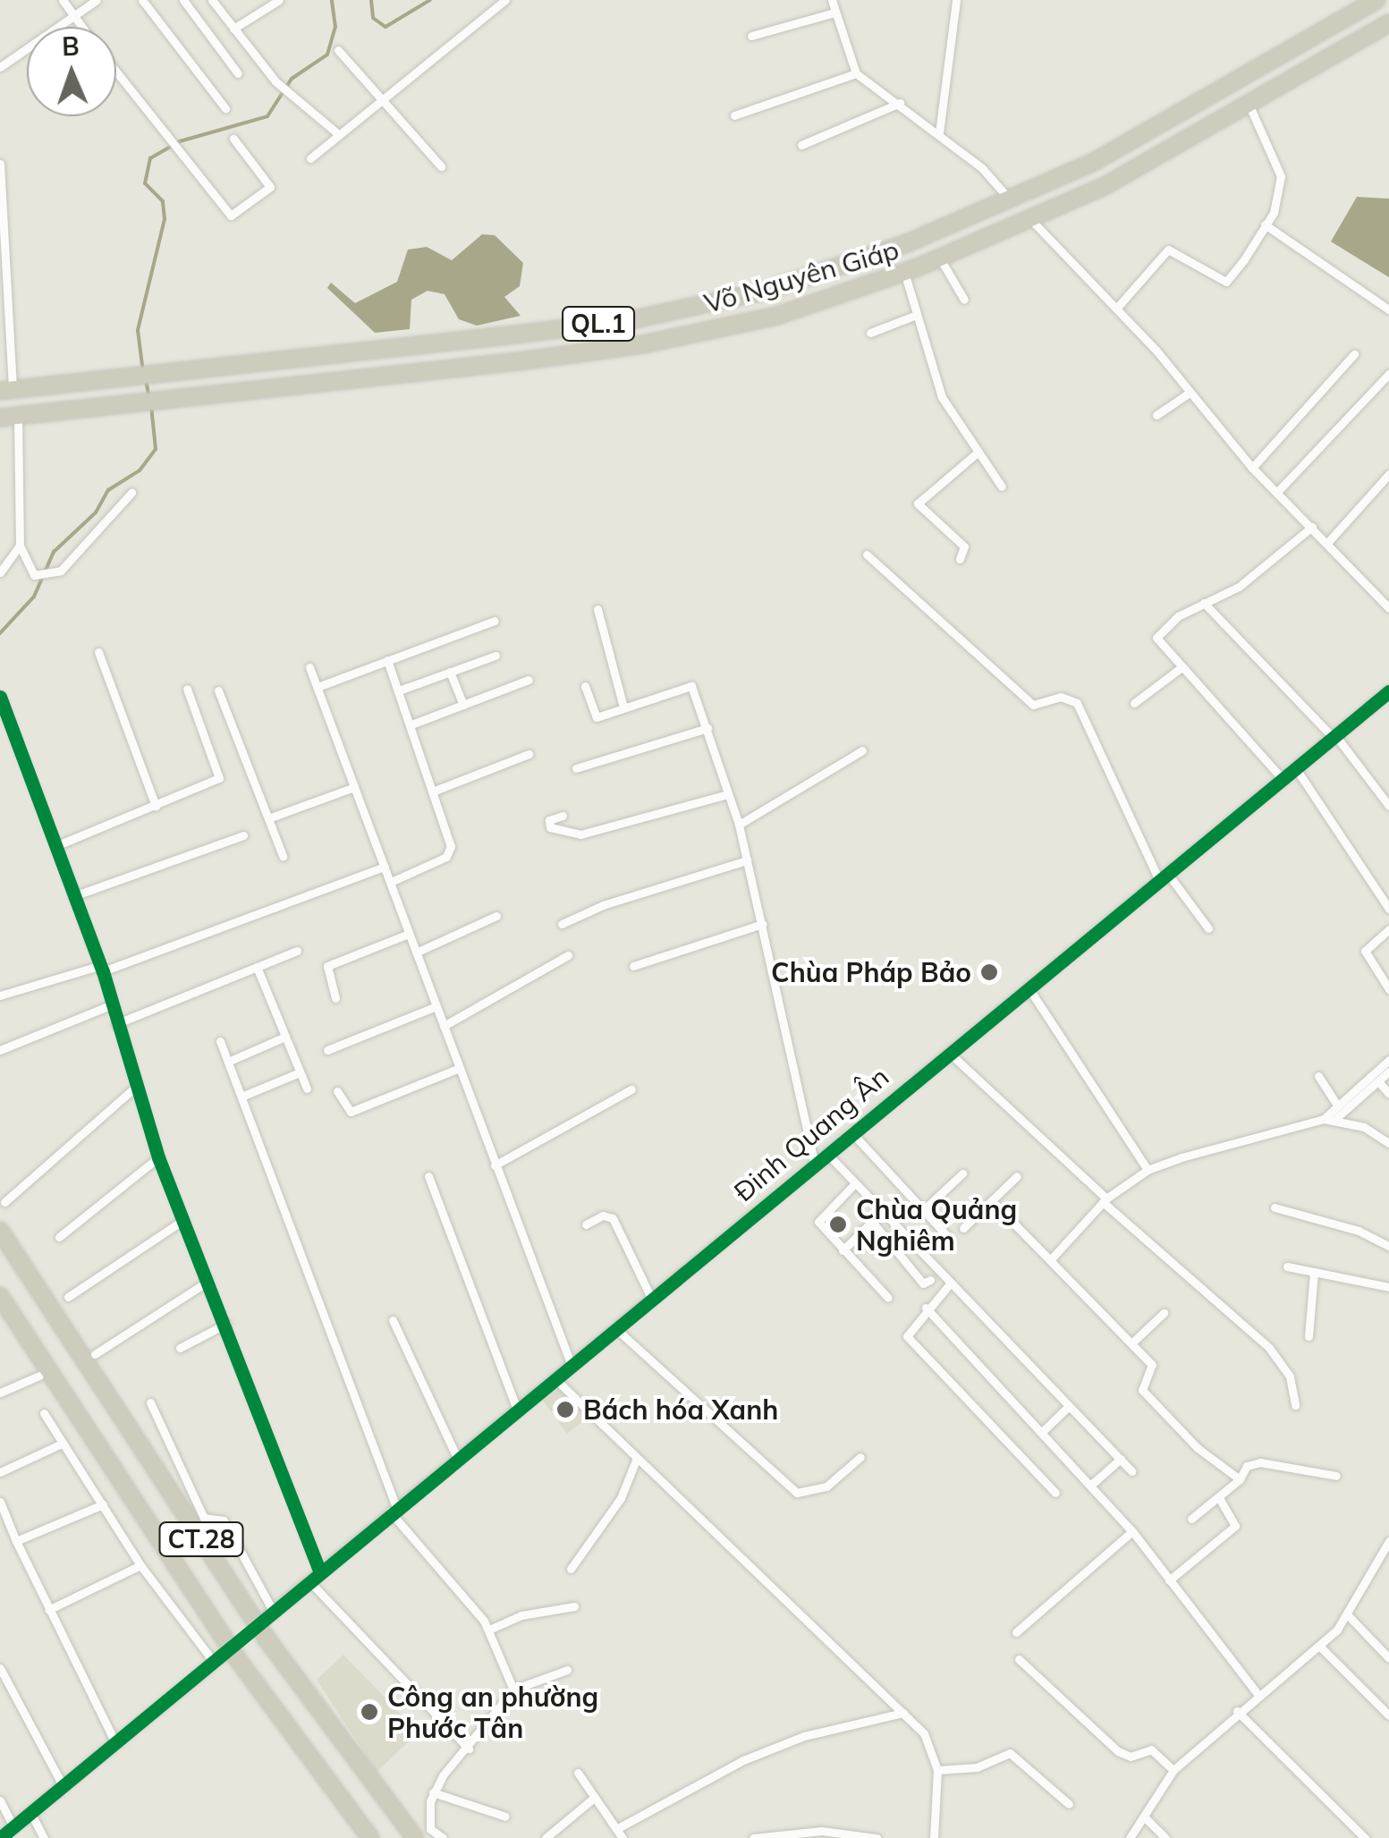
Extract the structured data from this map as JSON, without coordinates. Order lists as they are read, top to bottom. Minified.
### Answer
{"streets":{"highway":["Võ Nguyên Giáp","QL.1","CT.28"],"street":["Đinh Quang Ân"]},"crossings":[["Võ Nguyên Giáp","QL.1"]],"places":["Chùa Pháp Bảo","Chùa Quảng Nghiêm","Bách hóa Xanh","Công an phường Phước Tân"],"north":"top"}
